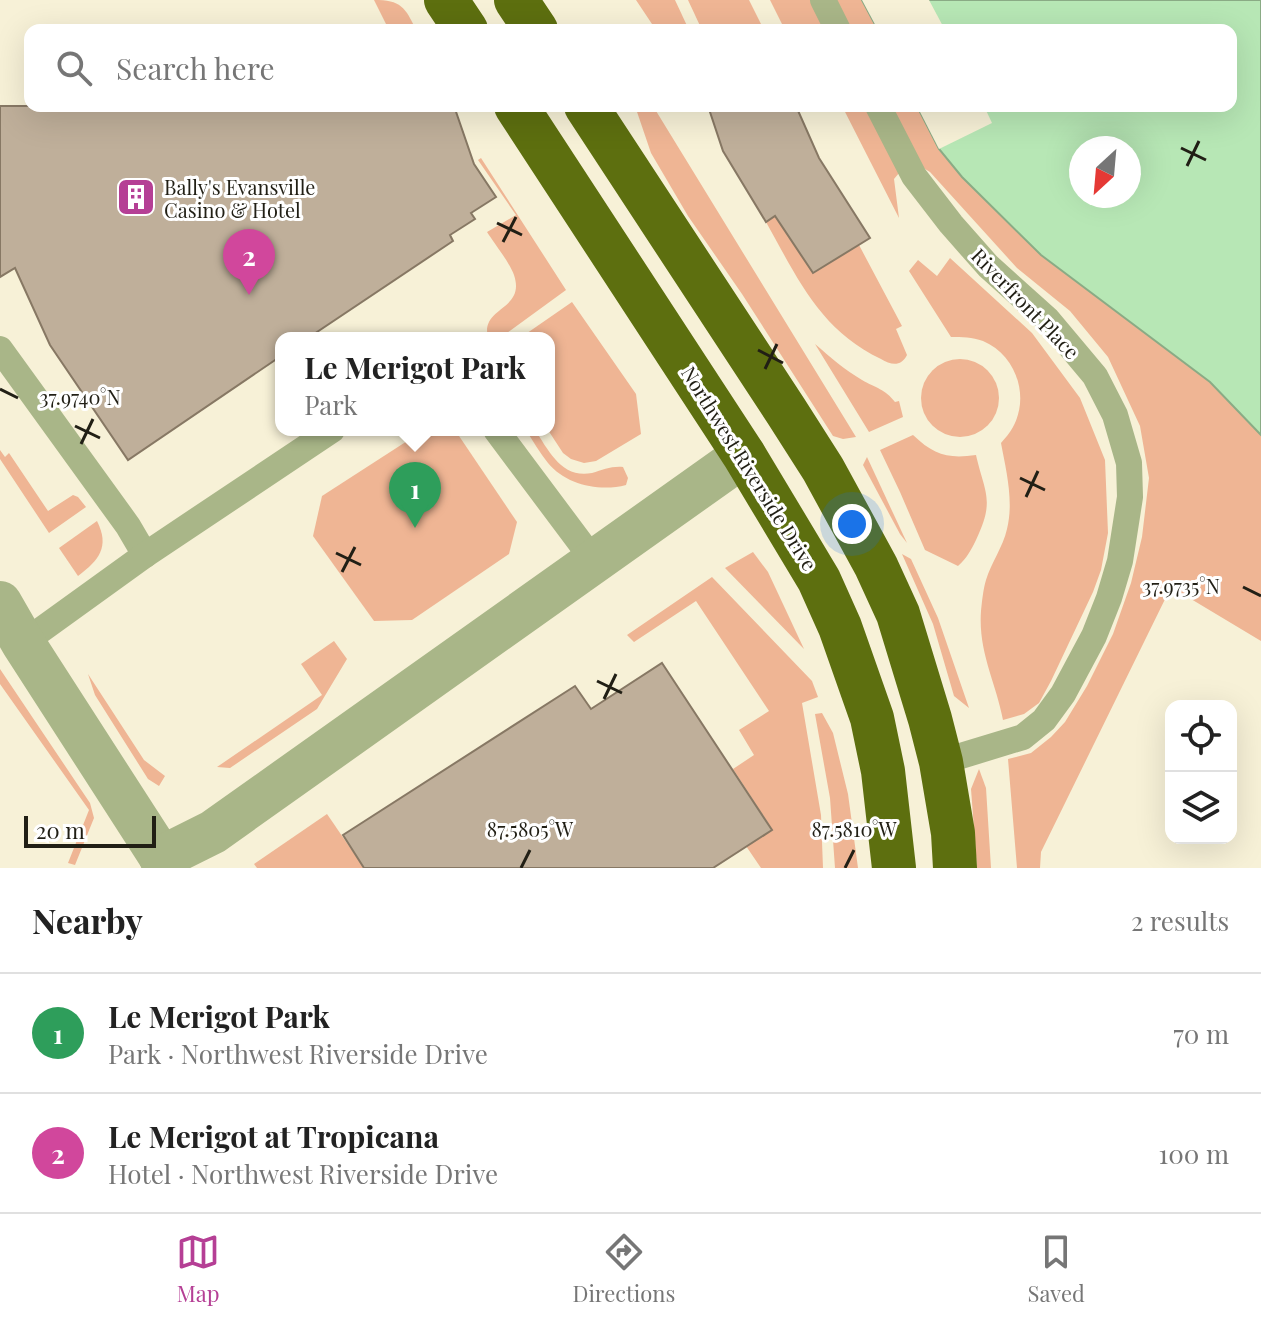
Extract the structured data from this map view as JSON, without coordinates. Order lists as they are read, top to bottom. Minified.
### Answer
{"streets":{"highway":["Northwest Riverside Drive"],"lane":["Riverfront Place"]},"places":{"building":["Bally's Evansville Casino & Hotel"]},"scale_bar":"20 m","north":"bottom left","page":{"search":"Search here","pins":["2","1"],"popup":["Le Merigot Park","Park"],"scale":"20 m","heading":["Nearby","2 results"],"list":[{"mark":"1","name":"Le Merigot Park","note":"Park · Northwest Riverside Drive","value":"70 m"},{"mark":"2","name":"Le Merigot at Tropicana","note":"Hotel · Northwest Riverside Drive","value":"100 m"}],"nav":["Map","Directions","Saved"]},"coordinates":["37.9740°N","37.9735°N","87.5805°W","87.5810°W"]}
